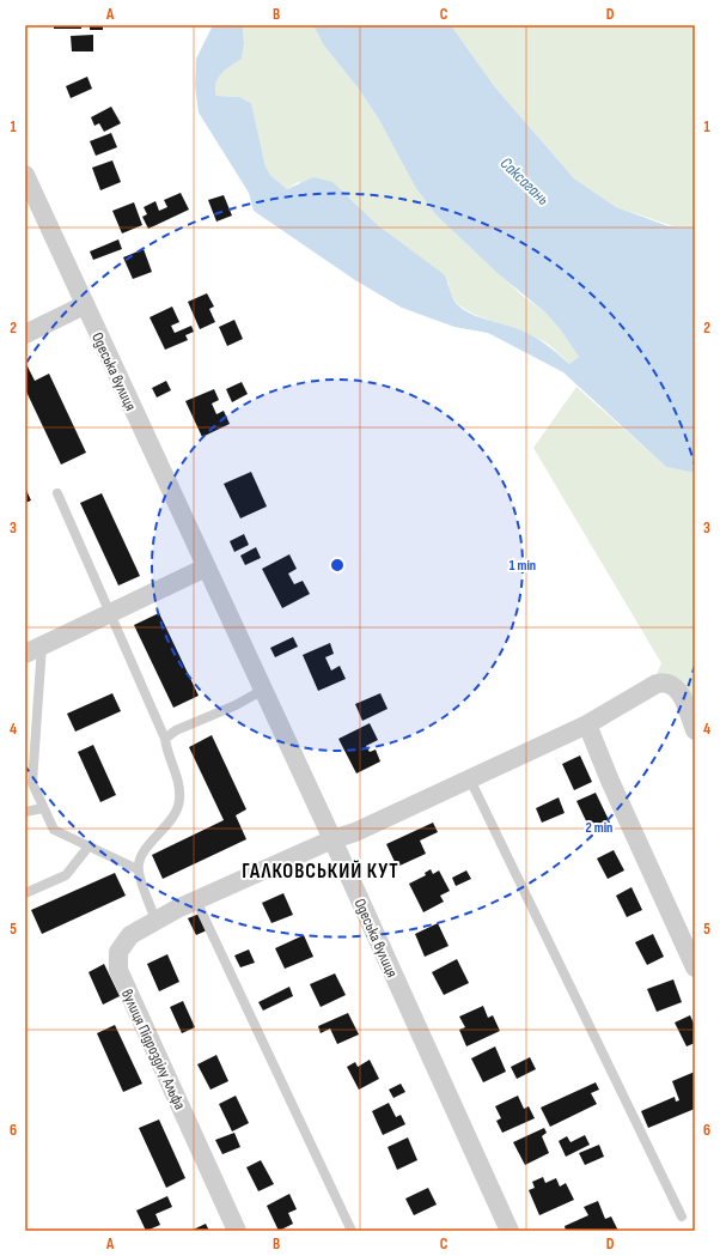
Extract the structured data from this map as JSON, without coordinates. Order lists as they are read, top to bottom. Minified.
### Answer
{"streets":{"street":["Одеська вулиця","вулиця Підрозділу Альфа"]},"crossings":[["Одеська вулиця","вулиця Підрозділу Альфа"]],"districts":["ГАЛКОВСЬКИЙ КУТ"],"water":["Саксагань"],"grid":{"columns":["A","B","C","D"],"rows":["1","2","3","4","5","6"]},"rings":["1 min","2 min"]}
